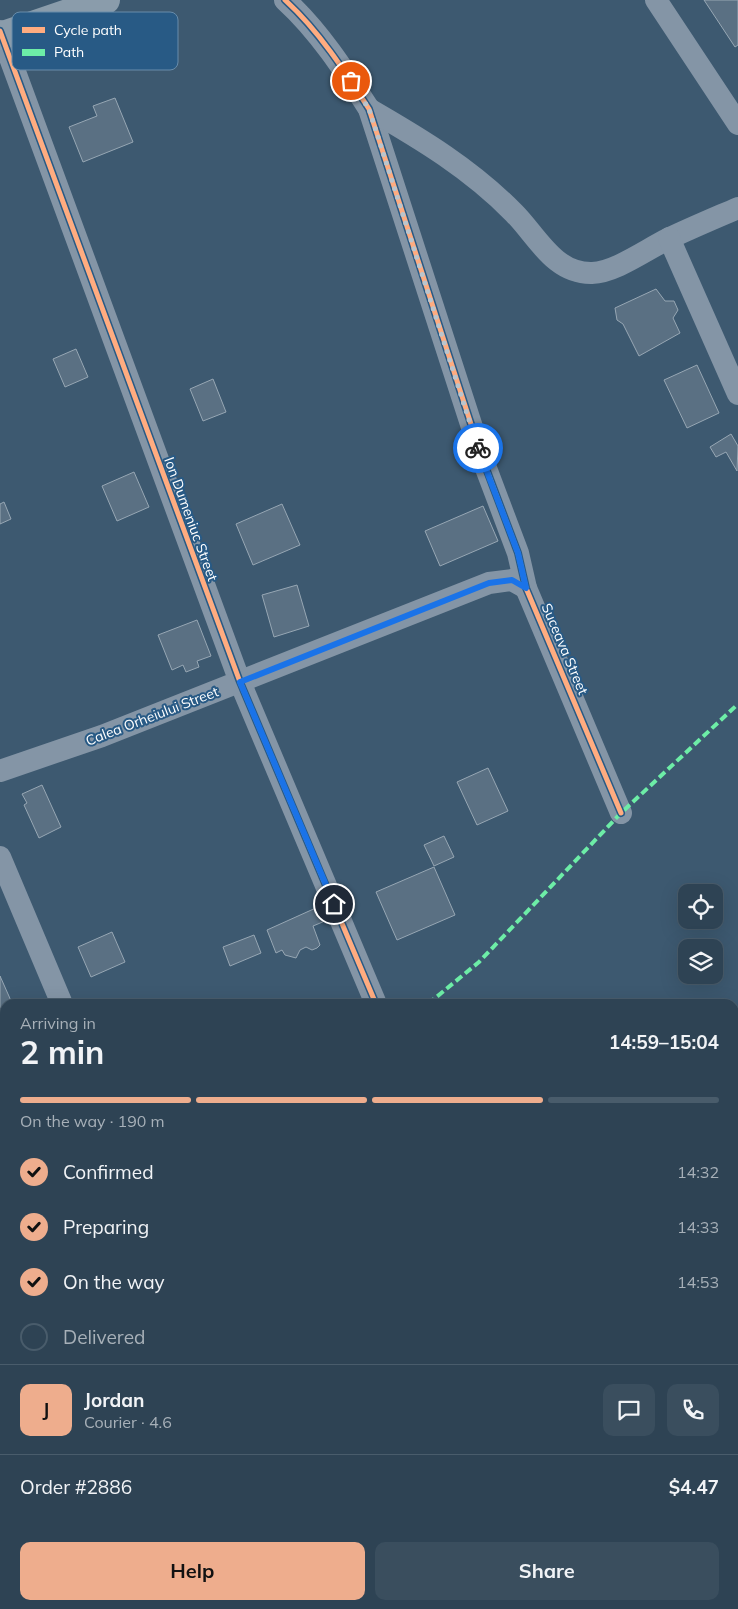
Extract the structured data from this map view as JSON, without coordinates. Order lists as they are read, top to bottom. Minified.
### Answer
{"streets":{"street":["Ion Dumeniuc Street","Suceava Street","Calea Orheiului Street"]},"crossings":[["Ion Dumeniuc Street","Calea Orheiului Street"],["Suceava Street","Calea Orheiului Street"]],"legend":["Cycle path","Path"],"page":{"heading":["2 min","Arriving in","14:59–15:04"],"panel":["Jordan","Courier · 4.6","Order #2886","$4.47"],"bar":"On the way · 190 m","list":[["Confirmed","14:32"],["Preparing","14:33"],["On the way","14:53"],"Delivered"],"round":"J","buttons":["Help","Share"]}}
